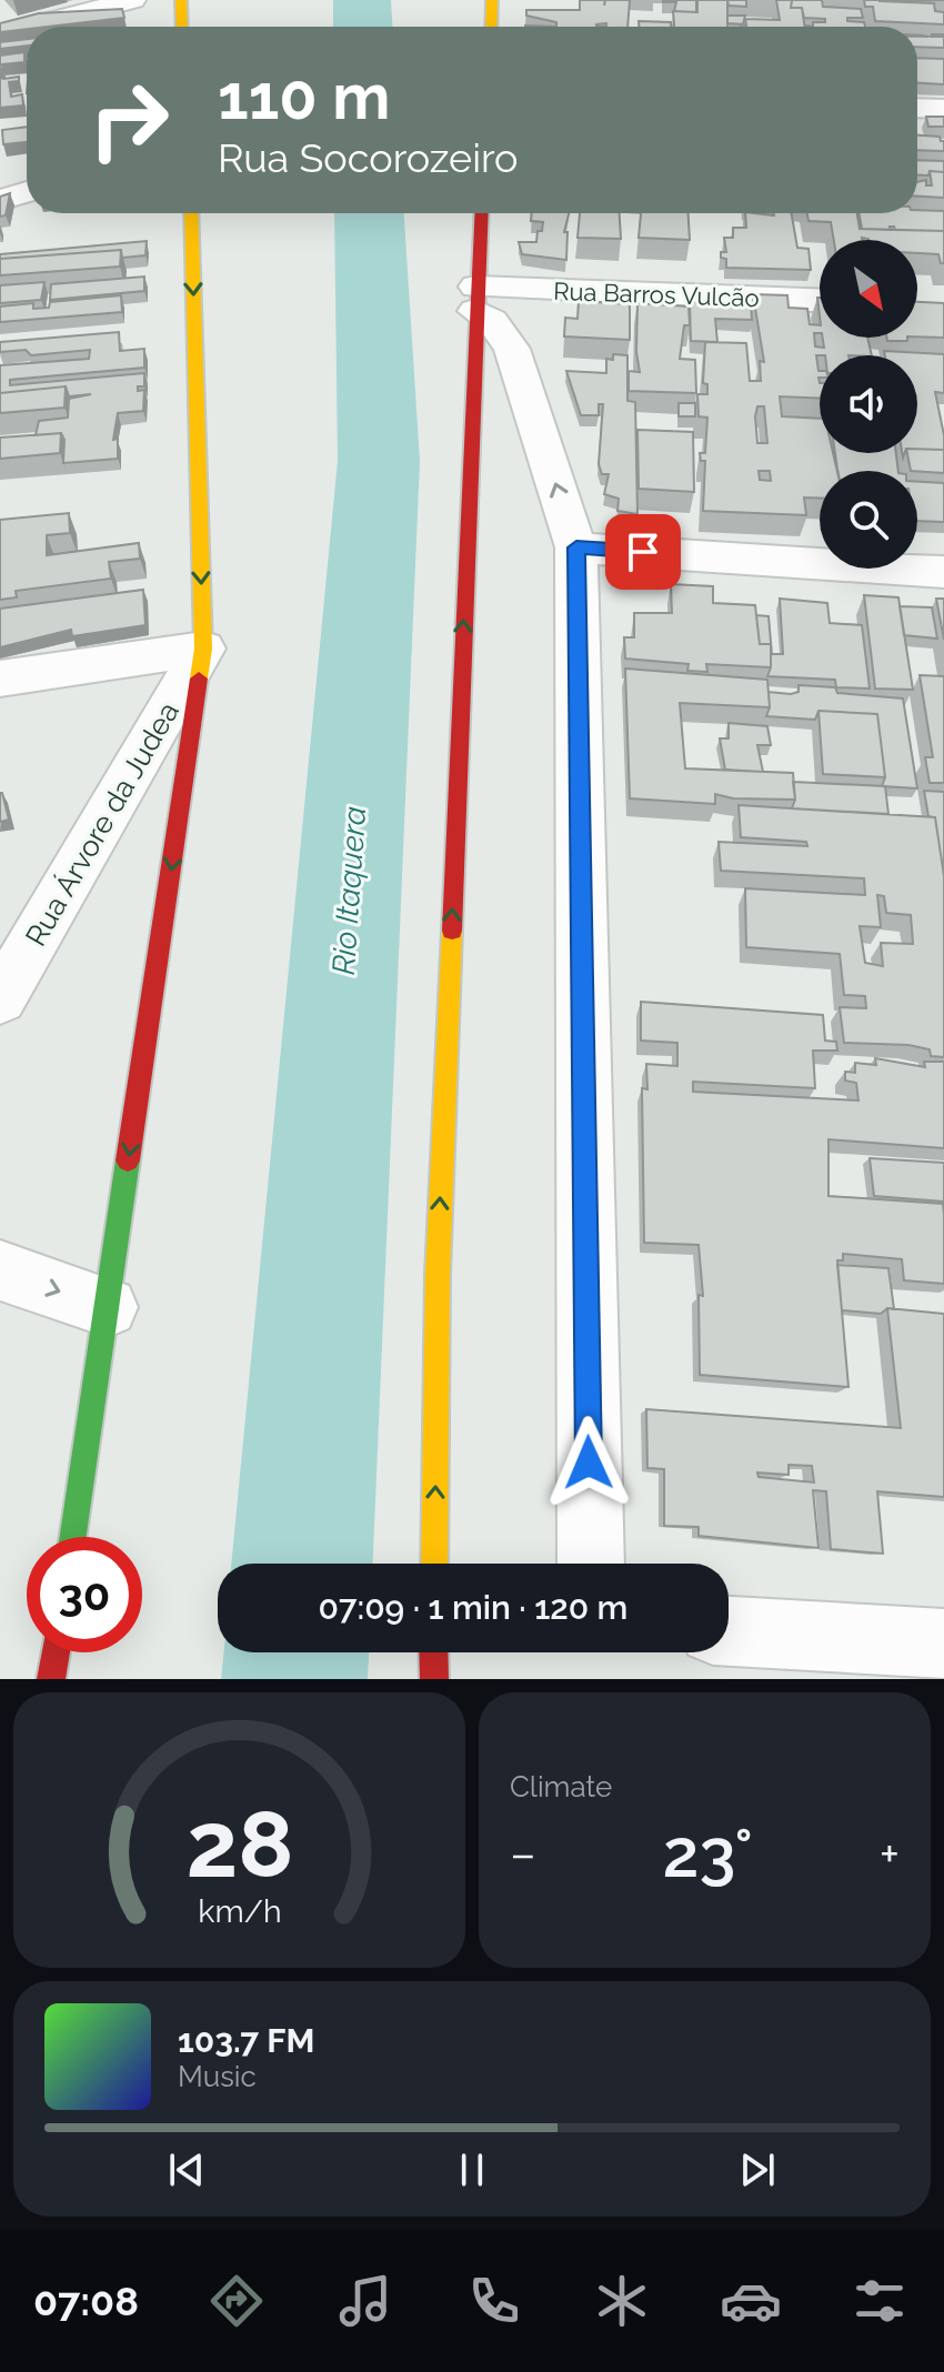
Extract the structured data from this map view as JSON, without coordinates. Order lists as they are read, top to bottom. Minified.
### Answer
{"streets":{"street":["Rua Barros Vulcão","Rua Árvore da Judea"]},"water":["Rio Itaquera"],"north":"bottom right","page":{"turn":["110 m","Rua Socorozeiro"],"limit":"30","trip":"07:09 · 1 min · 120 m","tile":"Climate","heat":["−","23°","+"],"song":["103.7 FM","Music"],"tabs":"07:08","gauge":["28","km/h"]}}
